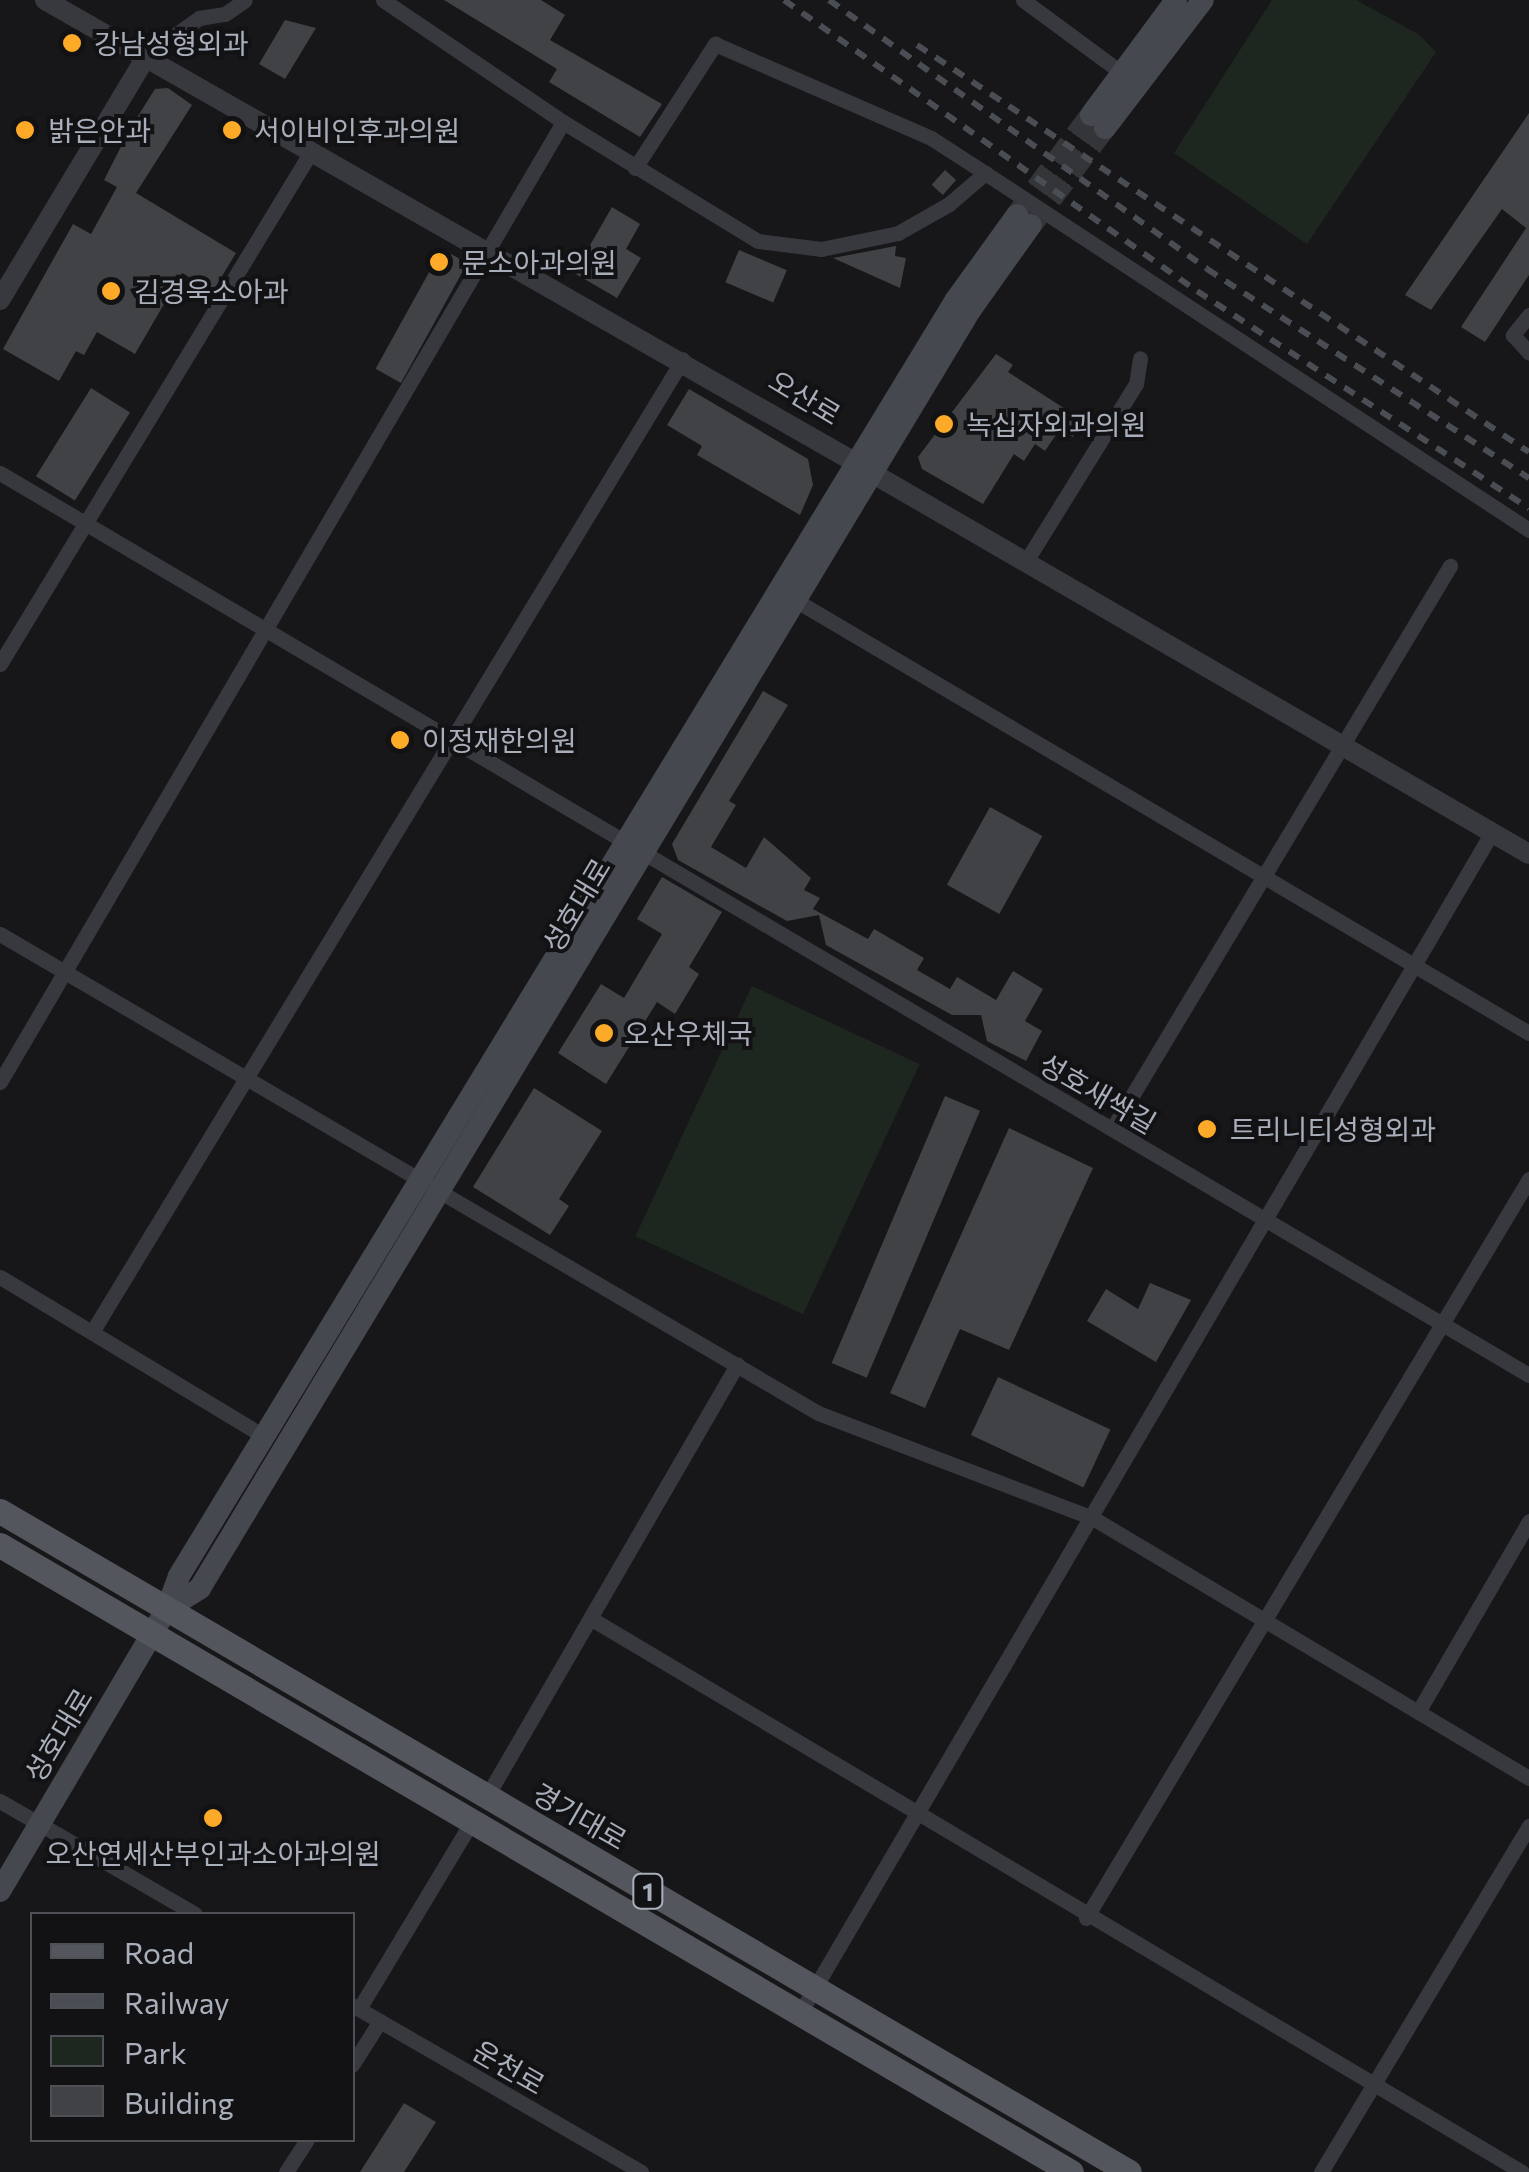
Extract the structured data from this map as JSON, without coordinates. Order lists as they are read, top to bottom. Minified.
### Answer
{"streets":{"main road":["성호대로","경기대로","1"],"street":["오산로","성호새싹길","운천로"]},"crossings":[["오산로","성호대로"],["성호대로","성호새싹길"],["성호대로","경기대로"],["성호대로","1"]],"places":["강남성형외과","밝은안과","서이비인후과의원","문소아과의원","김경욱소아과","녹십자외과의원","이정재한의원","오산우체국","트리니티성형외과","오산연세산부인과소아과의원"],"legend":["Road","Railway","Park","Building"]}
